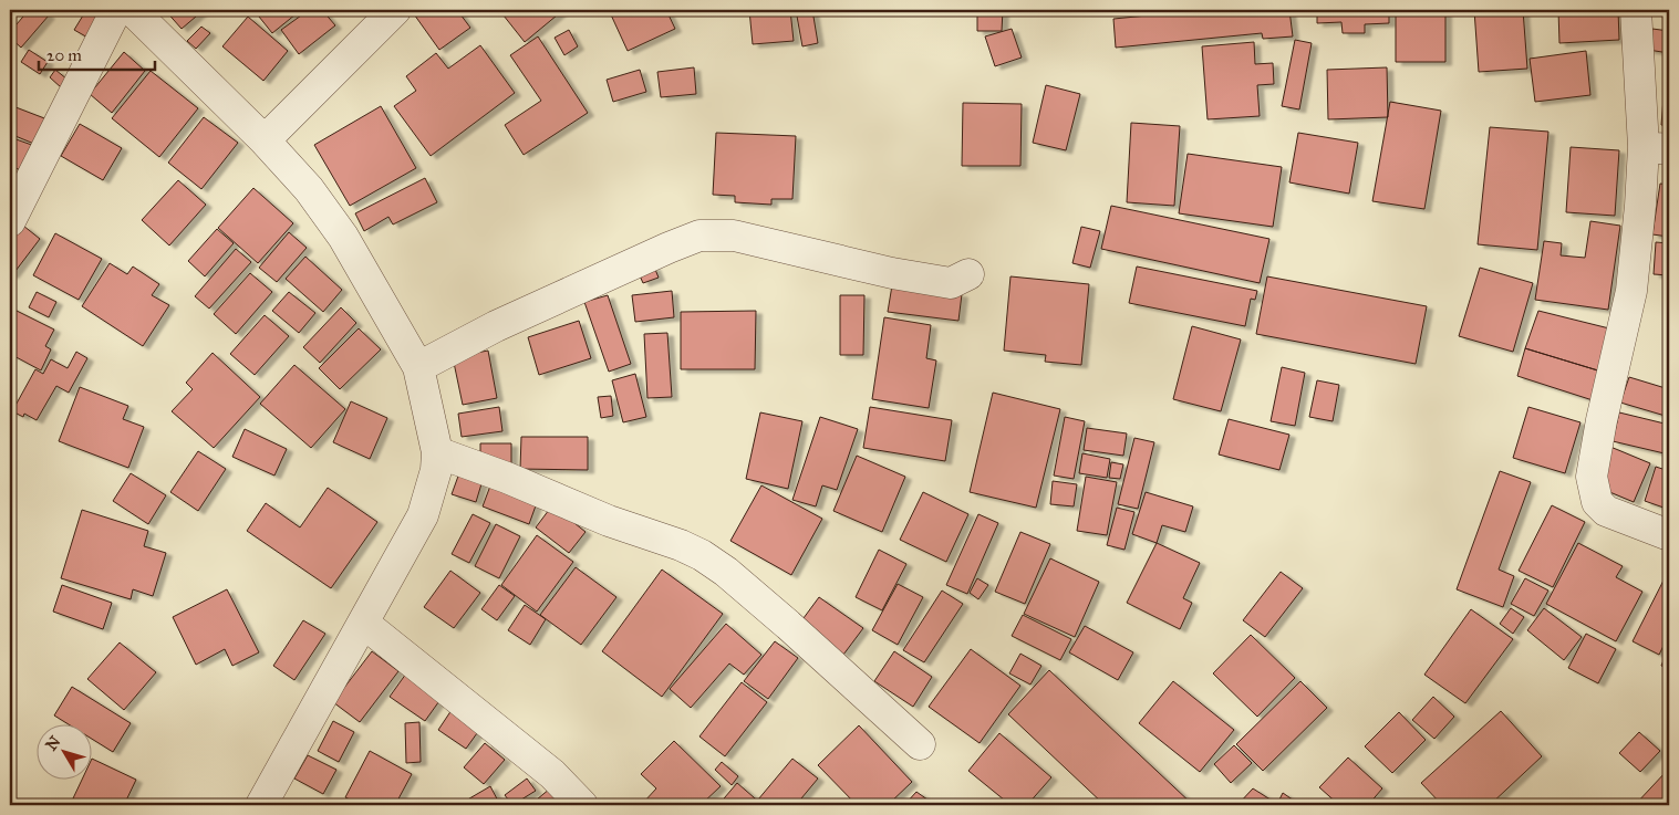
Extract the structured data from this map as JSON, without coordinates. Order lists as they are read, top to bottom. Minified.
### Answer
{"scale_bar":"20 m","north":"top left"}
